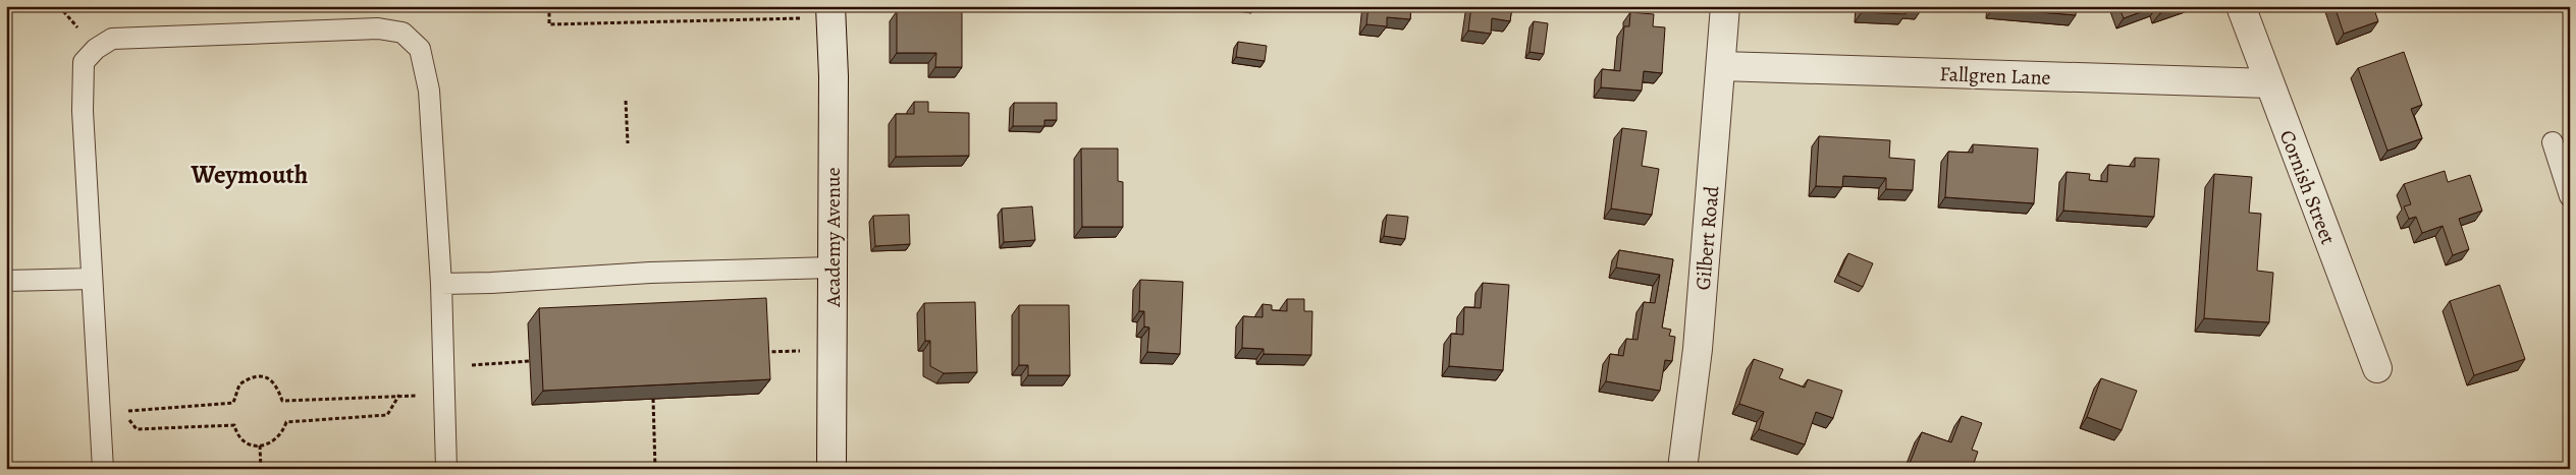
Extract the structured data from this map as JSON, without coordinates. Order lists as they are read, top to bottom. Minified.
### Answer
{"streets":{"street":["Fallgren Lane","Cornish Street","Academy Avenue","Gilbert Road"]},"crossings":[["Fallgren Lane","Cornish Street"],["Fallgren Lane","Gilbert Road"]],"districts":["Weymouth"]}
